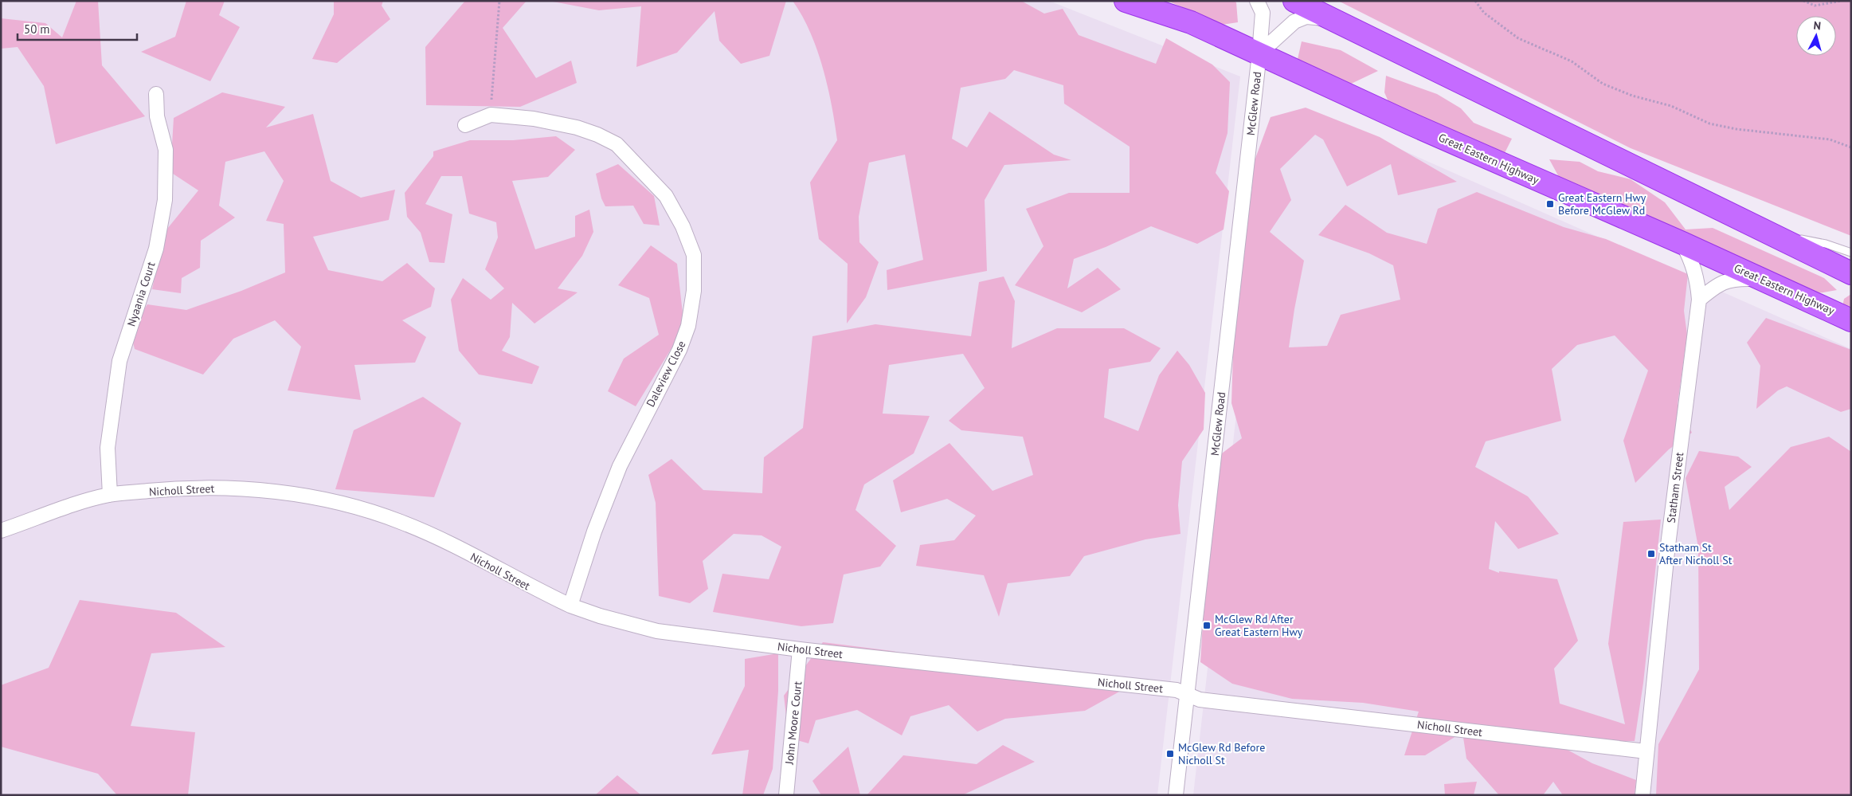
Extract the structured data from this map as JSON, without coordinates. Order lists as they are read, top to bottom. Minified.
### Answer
{"streets":{"highway":["Great Eastern Highway"],"street":["McGlew Road","Nyaania Court","Daleview Close","Statham Street","Nicholl Street","John Moore Court"]},"crossings":[["McGlew Road","Great Eastern Highway"],["McGlew Road","Nicholl Street"],["Great Eastern Highway","Statham Street"],["Nyaania Court","Nicholl Street"],["Daleview Close","Nicholl Street"],["Statham Street","Nicholl Street"],["Nicholl Street","John Moore Court"]],"places":{"transit":["Great Eastern Hwy Before McGlew Rd","Statham St After Nicholl St","McGlew Rd After Great Eastern Hwy","McGlew Rd Before Nicholl St"]},"scale_bar":"50 m","north":"top"}
